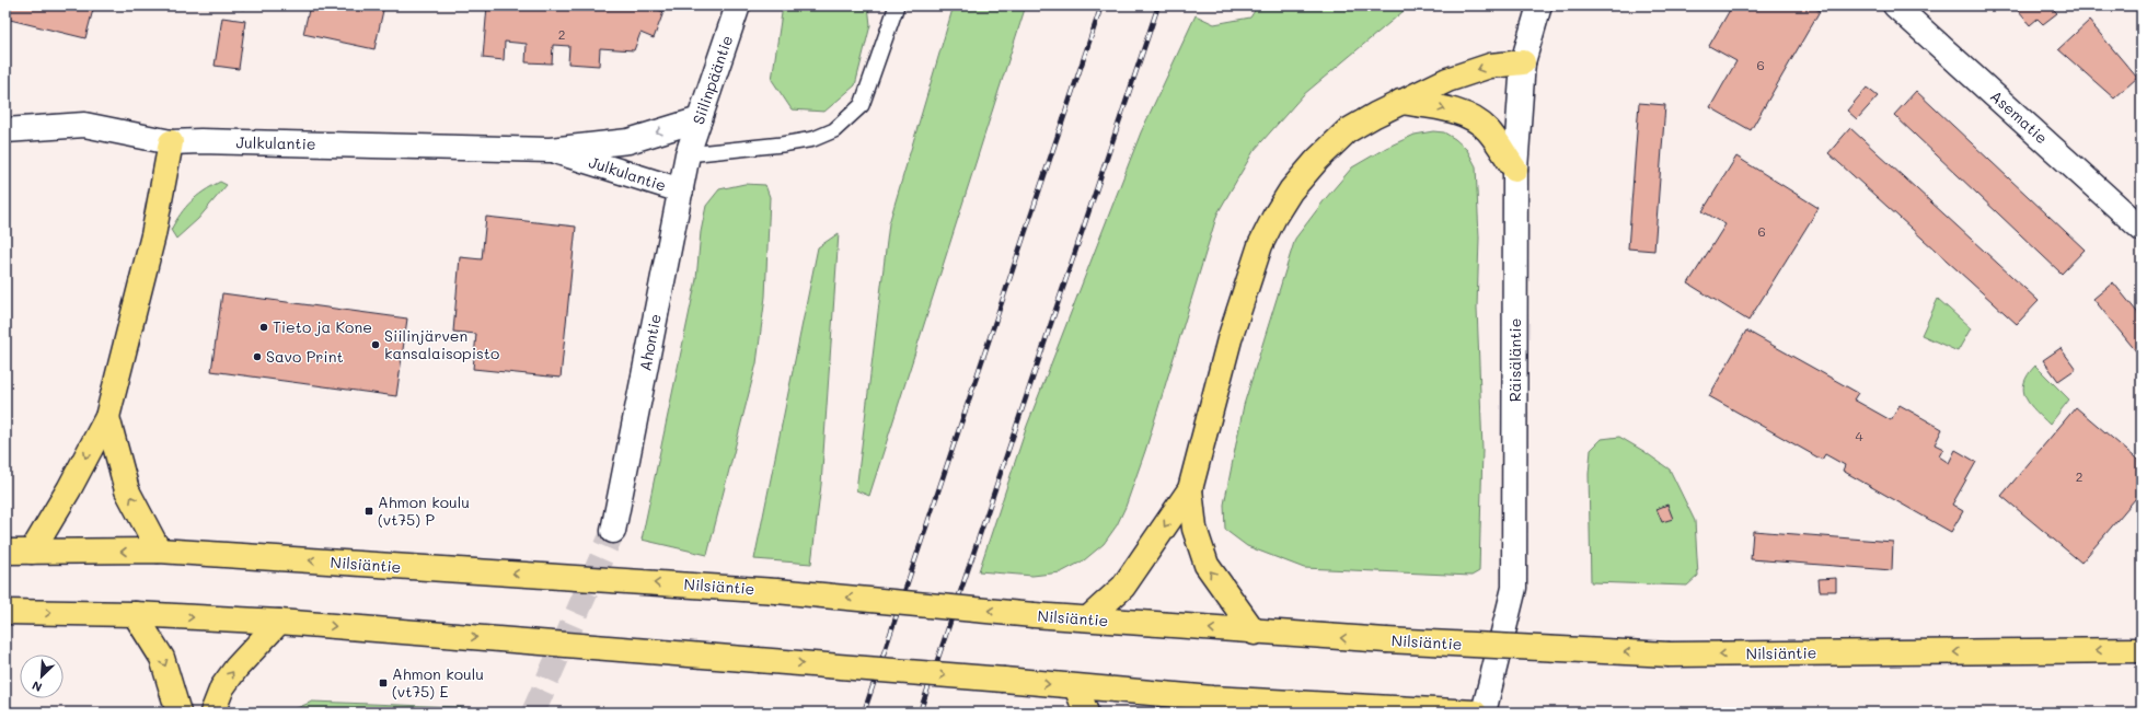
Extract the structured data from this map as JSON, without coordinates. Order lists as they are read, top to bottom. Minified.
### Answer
{"streets":{"main road":["Nilsiäntie"],"street":["Siilinpääntie","Asematie","Julkulantie","Ahontie","Räisäläntie"]},"crossings":[["Siilinpääntie","Julkulantie"],["Siilinpääntie","Ahontie"],["Julkulantie","Ahontie"]],"places":{"other":["Tieto ja Kone","Siilinjärven kansalaisopisto","Savo Print"],"transit":["Ahmon koulu (vt75) P","Ahmon koulu (vt75) E"]},"house_numbers":["2","6","6","4","2"],"north":"bottom left"}
